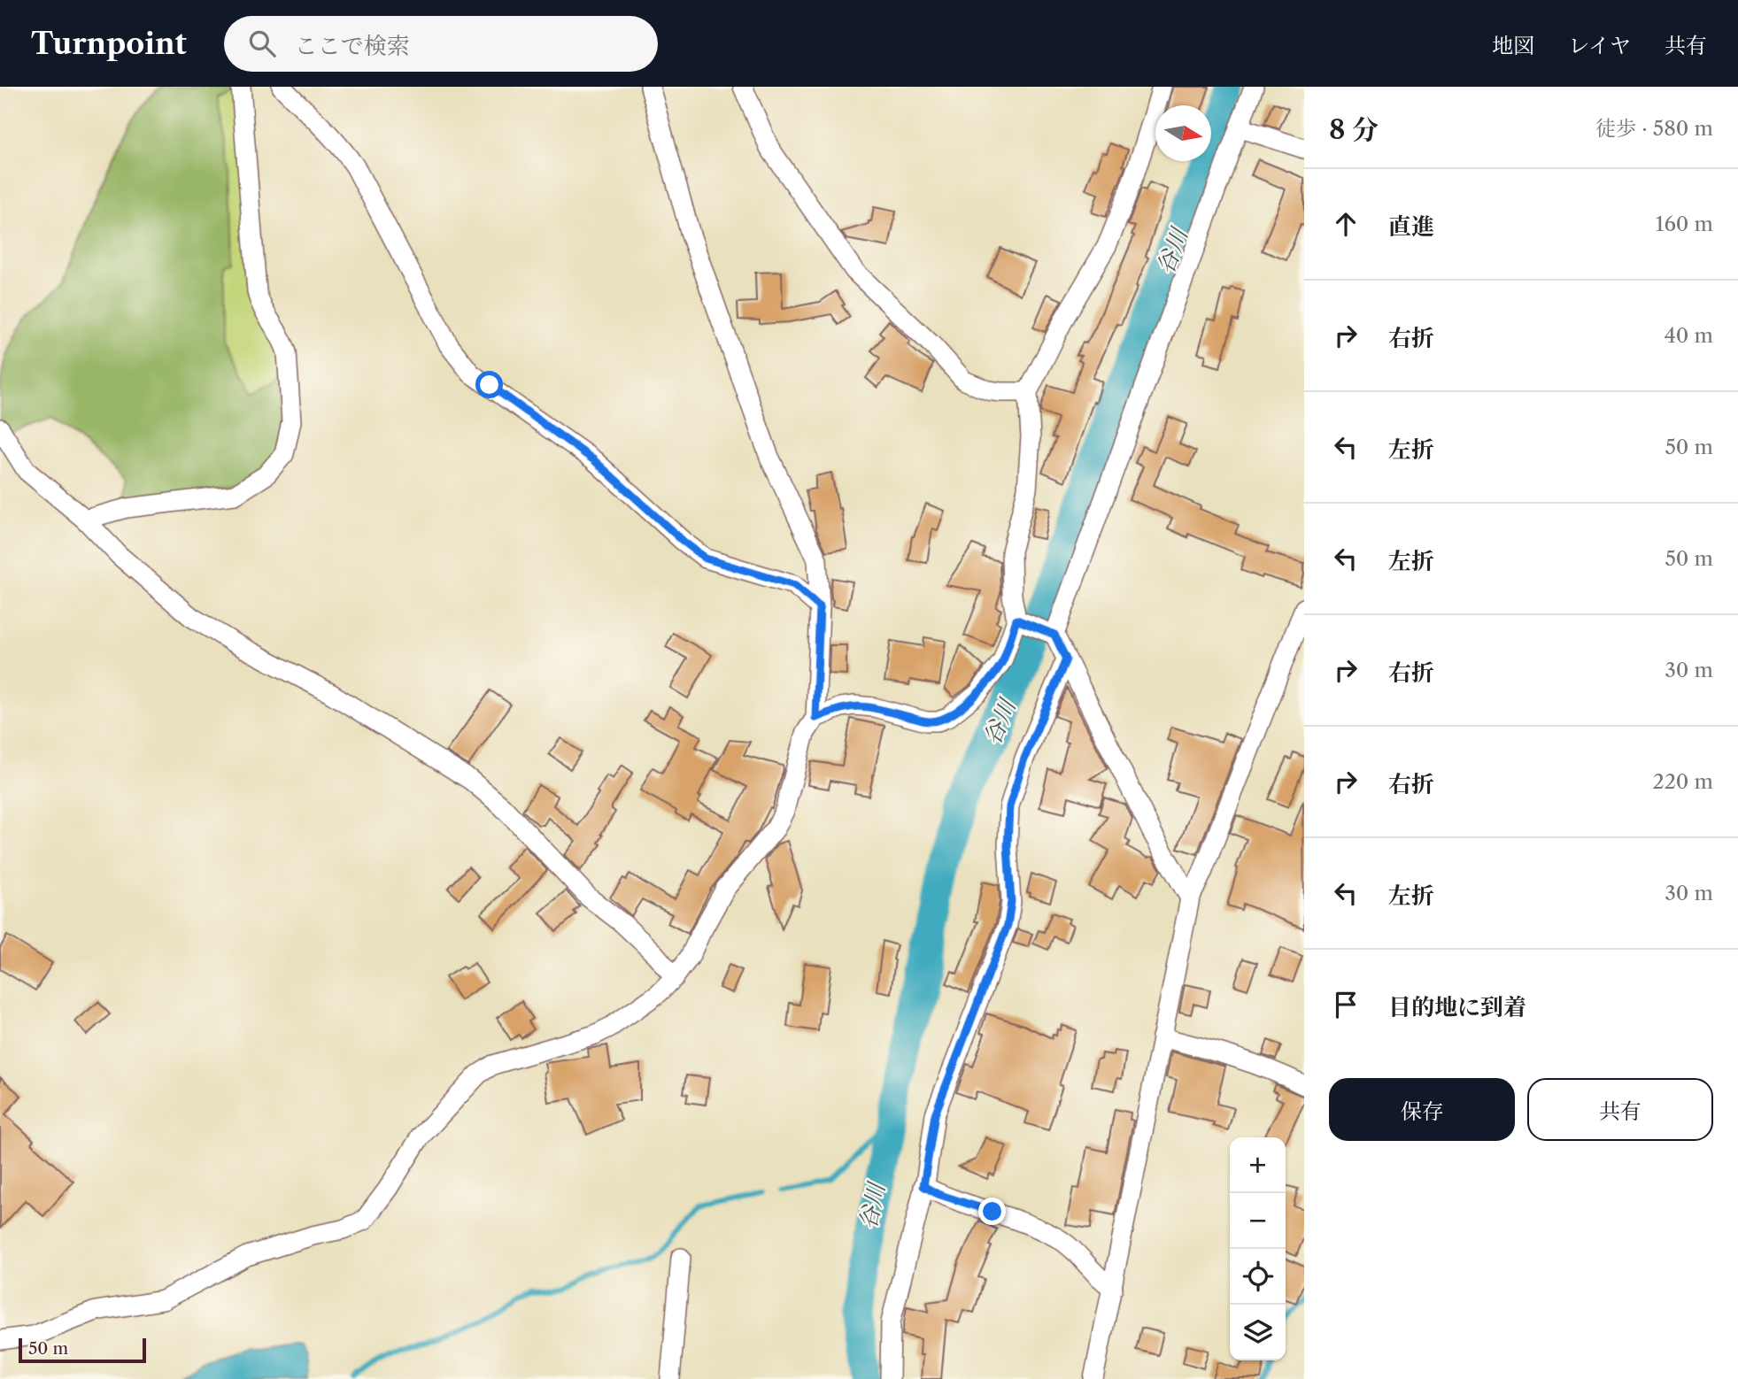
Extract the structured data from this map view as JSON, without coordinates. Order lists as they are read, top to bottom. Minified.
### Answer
{"water":["谷川"],"scale_bar":"50 m","north":"right","page":{"header":"Turnpoint","search":"ここで検索","nav":["地図","レイヤ","共有"],"heading":["8 分","徒歩 · 580 m"],"list":[["直進","160 m"],["右折","40 m"],["左折","50 m"],["左折","50 m"],["右折","30 m"],["右折","220 m"],["左折","30 m"],"目的地に到着"],"buttons":["保存","共有"],"map_buttons":["+","−"],"scale":"50 m"}}
